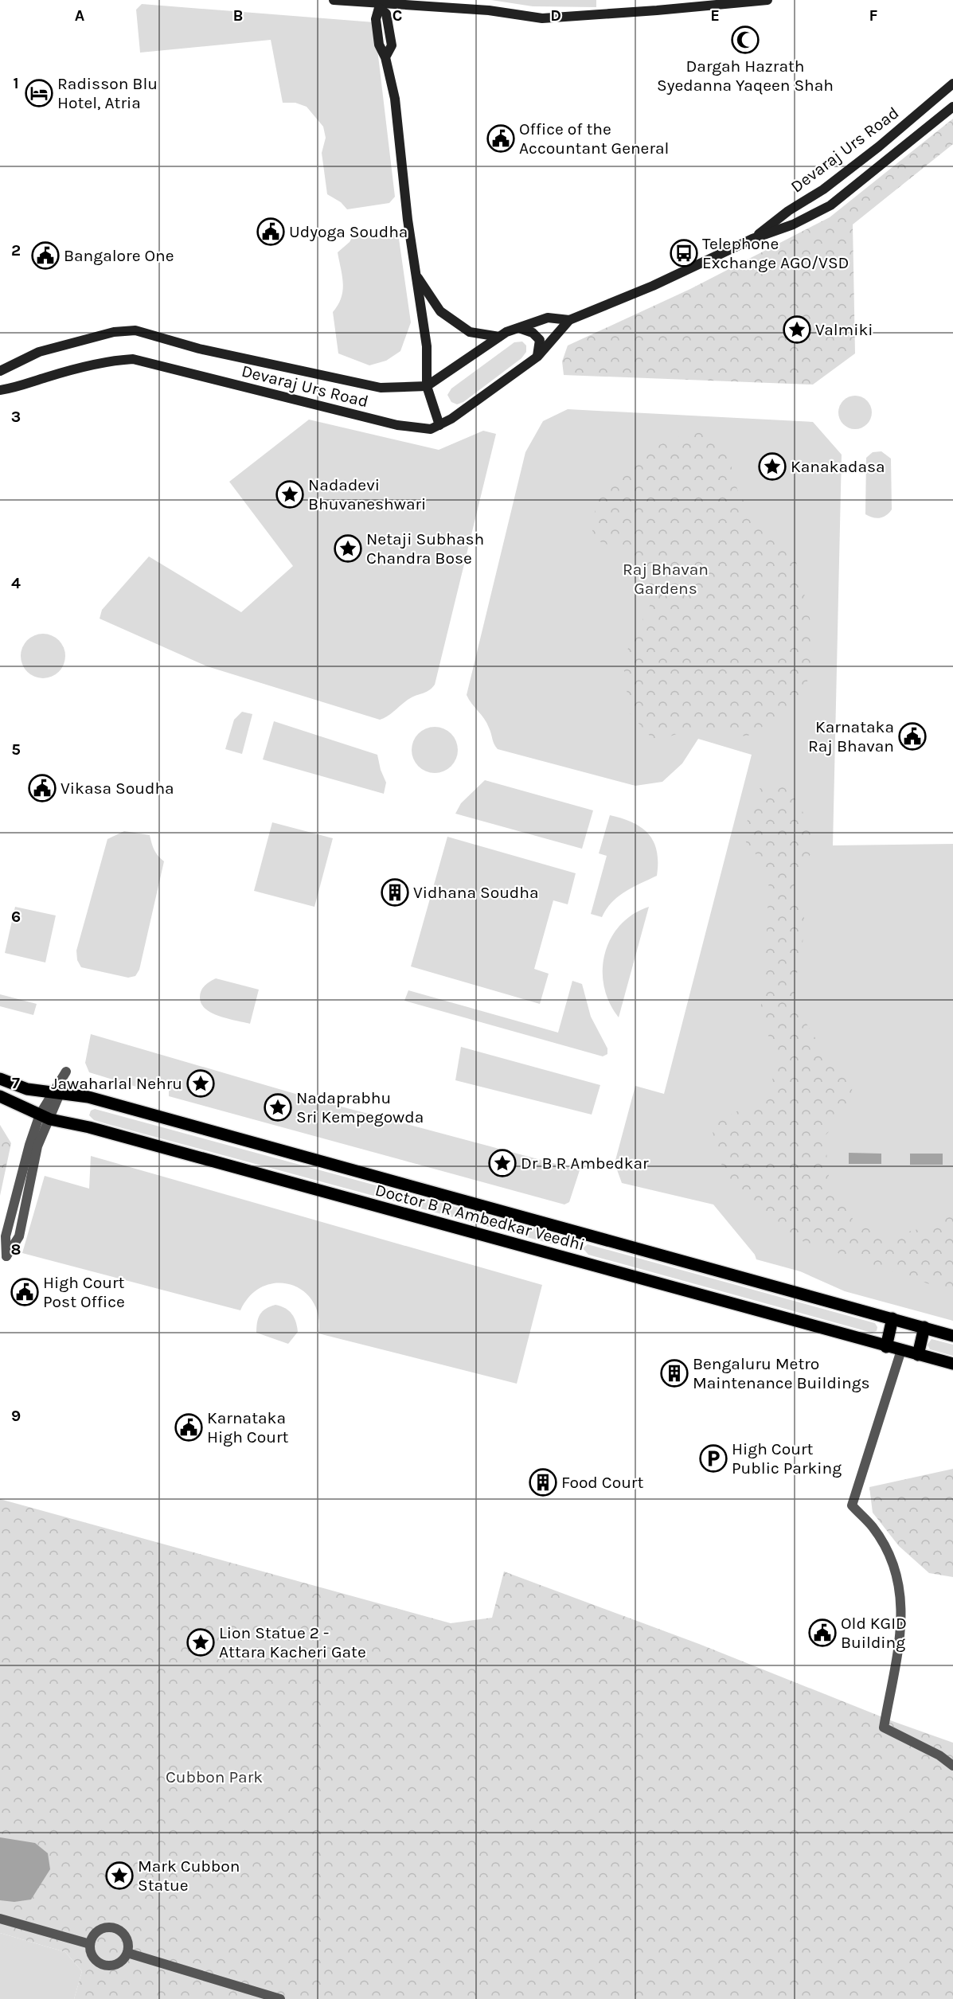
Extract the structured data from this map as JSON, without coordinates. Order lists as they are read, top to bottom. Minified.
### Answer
{"streets":{"main road":["Doctor B R Ambedkar Veedhi"],"street":["Devaraj Urs Road"]},"parks":["Raj Bhavan Gardens","Cubbon Park"],"places":{"mosque":["Dargah Hazrath Syedanna Yaqeen Shah"],"hotel":["Radisson Blu Hotel, Atria"],"public building":["Office of the Accountant General","Udyoga Soudha","Bangalore One","Karnataka Raj Bhavan","Vikasa Soudha","High Court Post Office","Karnataka High Court","Old KGID Building"],"bus stop":["Telephone Exchange AGO/VSD"],"place":["Valmiki","Kanakadasa","Nadadevi Bhuvaneshwari","Netaji Subhash Chandra Bose","Jawaharlal Nehru","Nadaprabhu Sri Kempegowda","Dr B R Ambedkar","Lion Statue 2 - Attara Kacheri Gate","Mark Cubbon Statue"],"building":["Vidhana Soudha","Bengaluru Metro Maintenance Buildings","Food Court"],"parking":["High Court Public Parking"]},"grid":{"columns":["A","B","C","D","E","F"],"rows":["1","2","3","4","5","6","7","8","9"]}}
